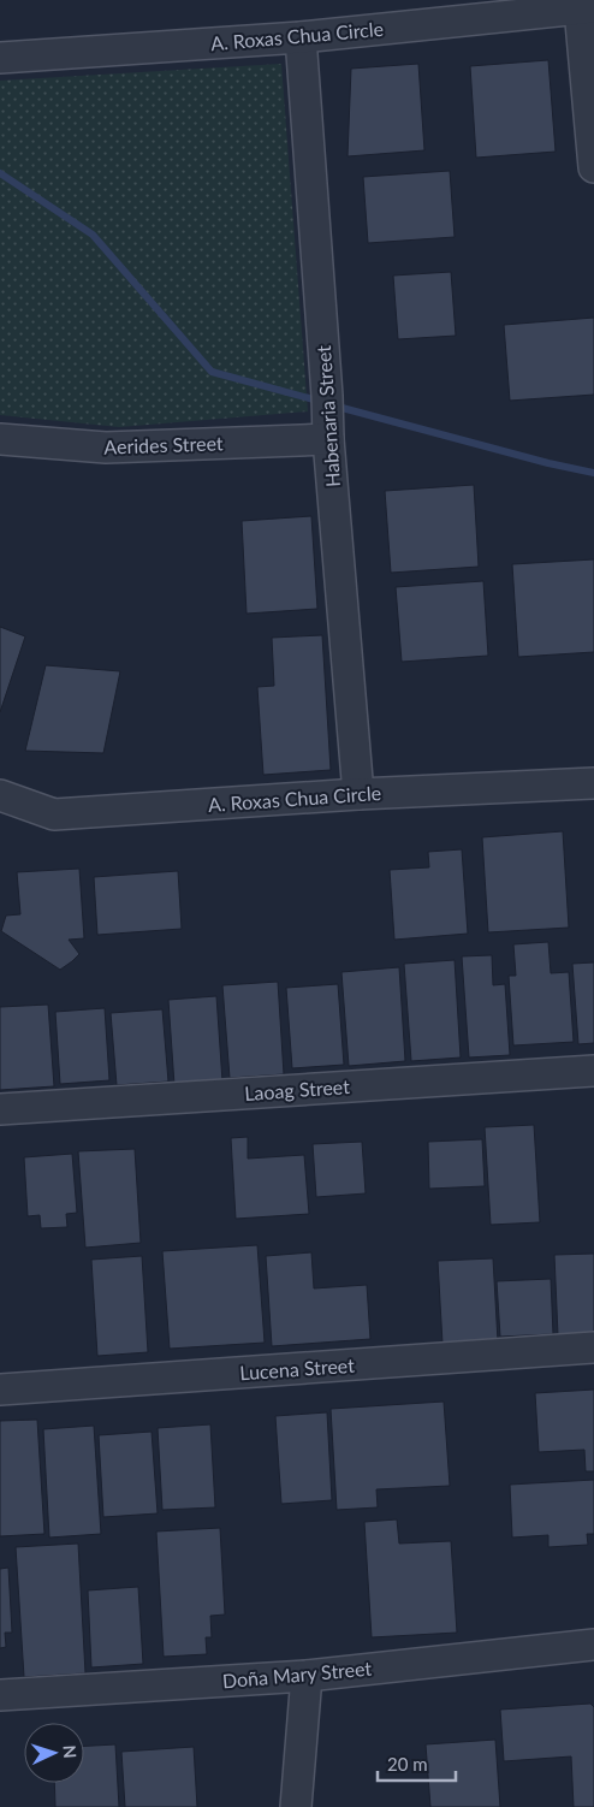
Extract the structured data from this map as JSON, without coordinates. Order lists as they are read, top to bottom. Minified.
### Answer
{"streets":{"street":["A. Roxas Chua Circle","Habenaria Street","Aerides Street","Laoag Street","Lucena Street","Doña Mary Street"]},"crossings":[["A. Roxas Chua Circle","Habenaria Street"],["Habenaria Street","Aerides Street"]],"scale_bar":"20 m","north":"right"}
